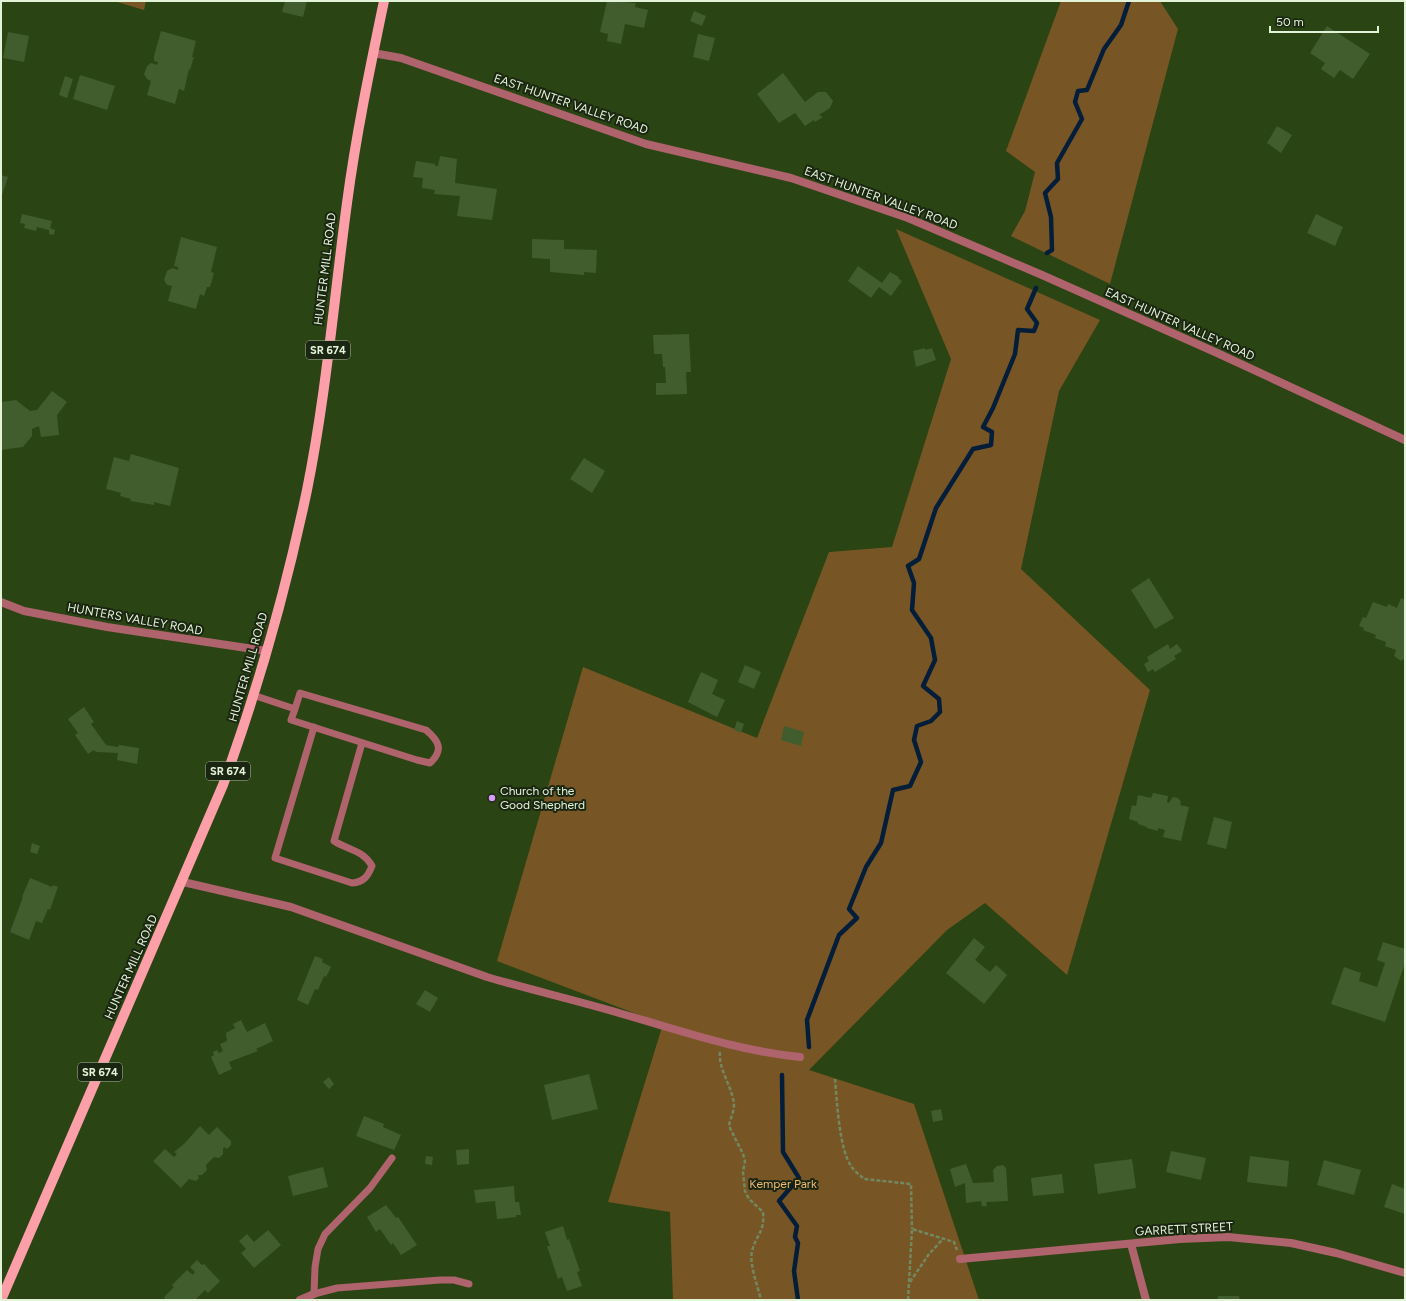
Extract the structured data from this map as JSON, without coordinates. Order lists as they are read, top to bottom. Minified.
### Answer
{"streets":{"main road":["HUNTER MILL ROAD","SR 674"],"street":["EAST HUNTER VALLEY ROAD","HUNTERS VALLEY ROAD","GARRETT STREET"]},"crossings":[["EAST HUNTER VALLEY ROAD","HUNTER MILL ROAD"],["HUNTER MILL ROAD","HUNTERS VALLEY ROAD"]],"parks":["Kemper Park"],"places":["Church of the Good Shepherd"],"scale_bar":"50 m"}
